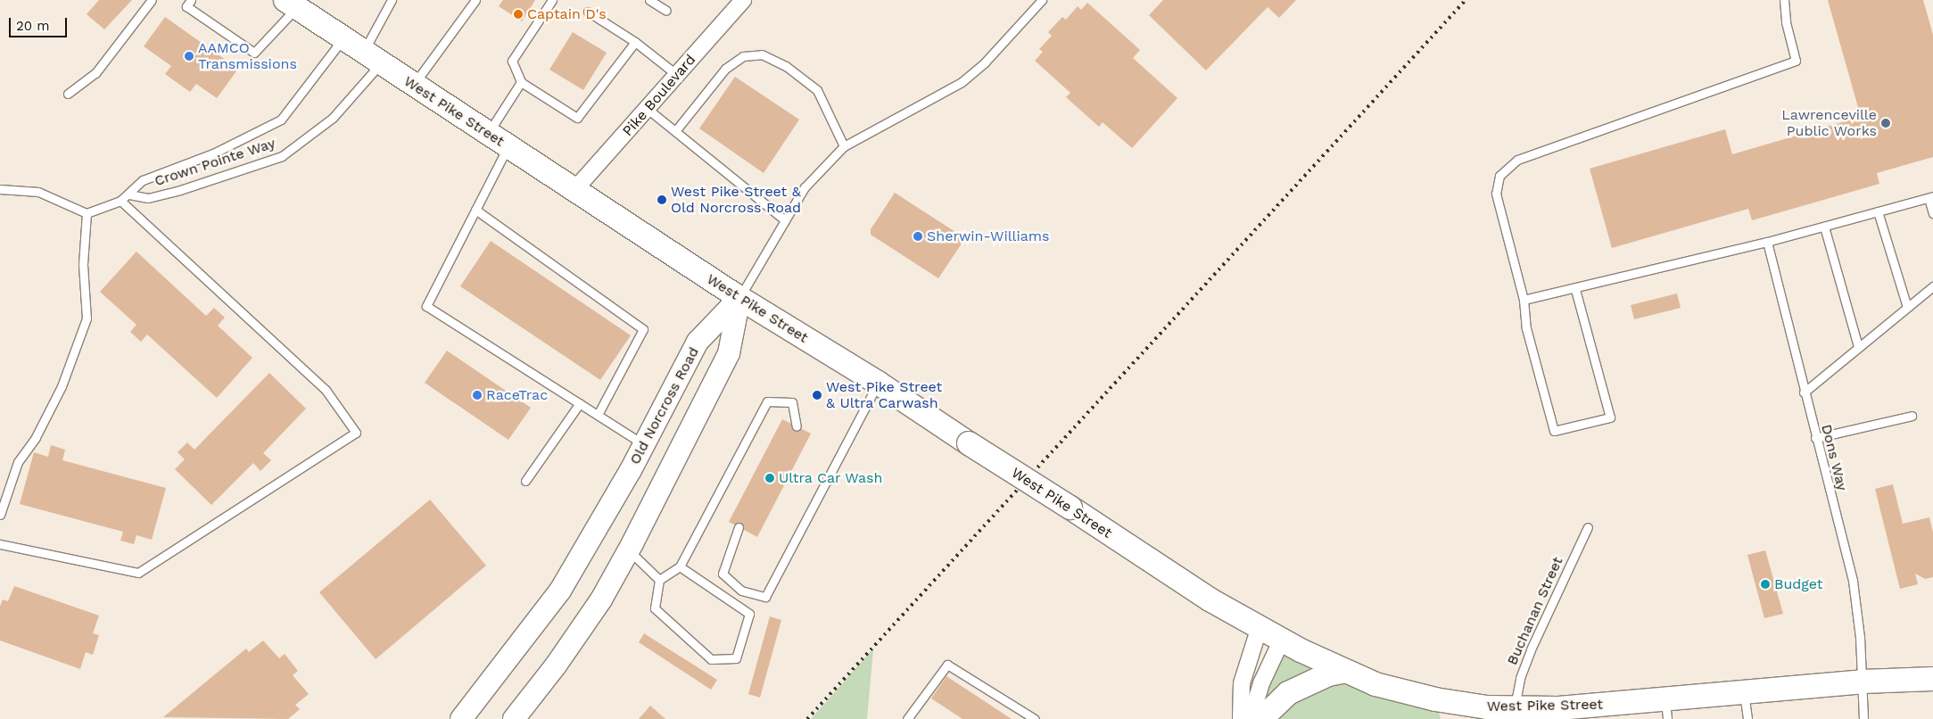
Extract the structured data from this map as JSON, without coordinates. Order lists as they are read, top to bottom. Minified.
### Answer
{"streets":{"main road":["West Pike Street","Old Norcross Road"],"street":["Pike Boulevard"],"lane":["Crown Pointe Way","Dons Way","Buchanan Street"]},"crossings":[["Pike Boulevard","West Pike Street"],["West Pike Street","Crown Pointe Way"],["West Pike Street","Old Norcross Road"],["West Pike Street","Dons Way"],["West Pike Street","Buchanan Street"]],"places":["Captain D's","AAMCO Transmissions","Lawrenceville Public Works","West Pike Street & Old Norcross Road","Sherwin-Williams","RaceTrac","West Pike Street & Ultra Carwash","Ultra Car Wash","Budget"],"scale_bar":"20 m"}
